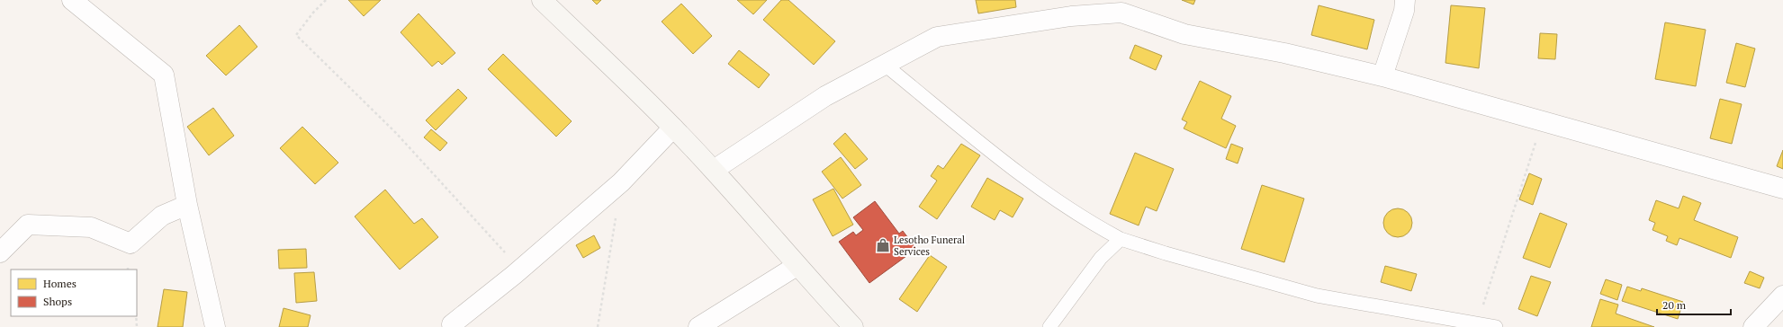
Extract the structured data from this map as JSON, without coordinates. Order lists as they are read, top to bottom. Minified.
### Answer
{"places":{"shop":["Lesotho Funeral Services"]},"legend":["Homes","Shops"],"scale_bar":"20 m"}
